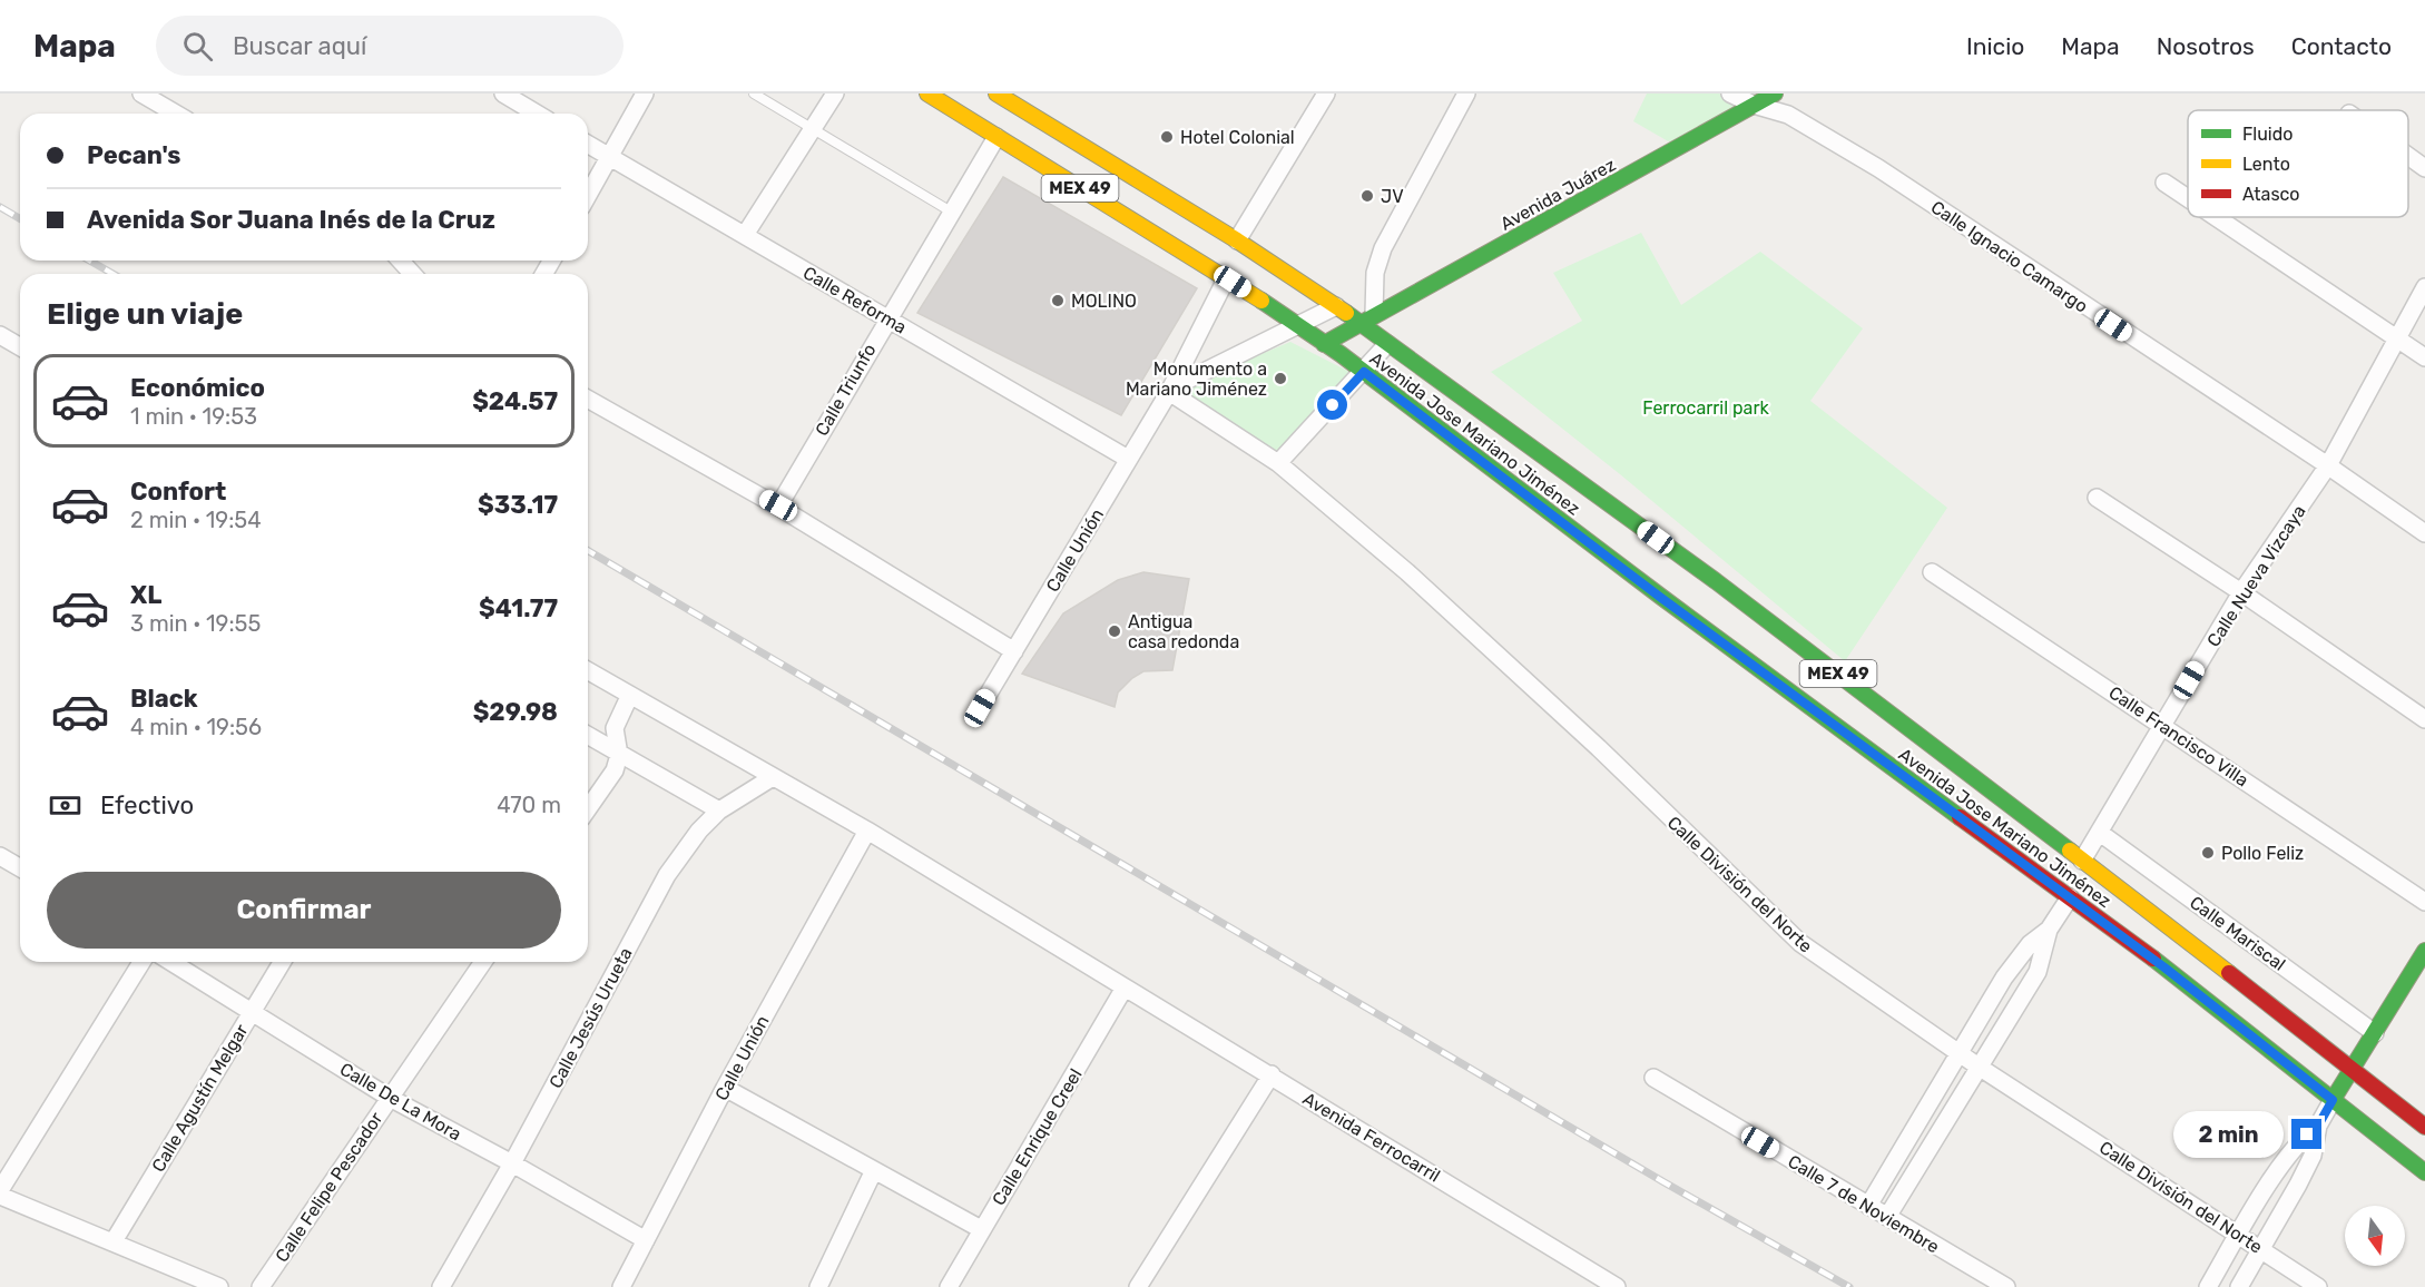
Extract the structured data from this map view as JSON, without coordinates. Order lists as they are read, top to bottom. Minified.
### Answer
{"streets":{"main road":["MEX 49","Avenida Juárez","Avenida Jose Mariano Jiménez"],"street":["Calle Ignacio Camargo","Calle Reforma","Calle Triunfo","Calle Unión","Calle Nueva Vizcaya","Calle Francisco Villa","Calle División del Norte","Calle Mariscal","Calle Jesús Urueta","Calle Agustín Melgar","Calle De La Mora","Calle Enrique Creel","Avenida Ferrocarril","Calle Felipe Pescador","Calle 7 de Noviembre"]},"crossings":[["Avenida Juárez","Calle Ignacio Camargo"],["Avenida Juárez","Avenida Jose Mariano Jiménez"],["Calle Ignacio Camargo","Calle Nueva Vizcaya"],["Calle Reforma","Calle Triunfo"],["Calle Reforma","Calle Unión"],["Calle Triunfo","Avenida Jose Mariano Jiménez"],["Avenida Jose Mariano Jiménez","Calle Unión"],["Avenida Jose Mariano Jiménez","Calle Nueva Vizcaya"],["Calle Unión","Calle De La Mora"],["Calle Unión","Avenida Ferrocarril"],["Calle Nueva Vizcaya","Calle Francisco Villa"],["Calle Nueva Vizcaya","Calle Mariscal"],["Calle Jesús Urueta","Calle De La Mora"],["Calle Jesús Urueta","Avenida Ferrocarril"],["Calle Agustín Melgar","Calle De La Mora"],["Calle De La Mora","Calle Felipe Pescador"],["Calle Enrique Creel","Avenida Ferrocarril"]],"parks":["Ferrocarril park"],"places":["Hotel Colonial","JV","MOLINO","Monumento a Mariano Jiménez","Antigua casa redonda","Pollo Feliz"],"legend":["Fluido","Lento","Atasco"],"north":"bottom","page":{"header":"Mapa","search":"Buscar aquí","nav":["Inicio","Mapa","Nosotros","Contacto"],"banner":["Pecan's","Avenida Sor Juana Inés de la Cruz"],"heading":"Elige un viaje","list":[{"name":"Económico","note":"1 min · 19:53","value":"$24.57"},{"name":"Confort","note":"2 min · 19:54","value":"$33.17"},{"name":"XL","note":"3 min · 19:55","value":"$41.77"},{"name":"Black","note":"4 min · 19:56","value":"$29.98"}],"pay":["Efectivo","470 m"],"buttons":"Confirmar","bubble":"2 min"}}
